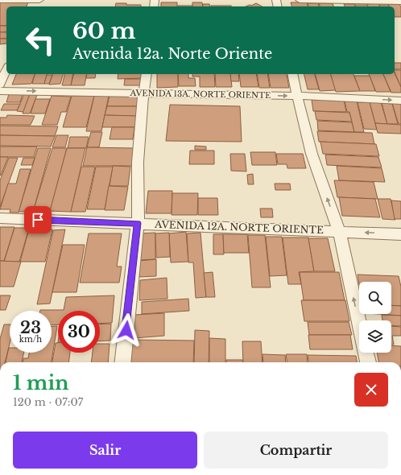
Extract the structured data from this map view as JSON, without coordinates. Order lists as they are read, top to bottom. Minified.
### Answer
{"streets":{"street":["AVENIDA 13A. NORTE ORIENTE","AVENIDA 12A. NORTE ORIENTE"]},"page":{"turn":["60 m","Avenida 12a. Norte Oriente"],"speed":"23 km/h","limit":"30","heading":["1 min","120 m · 07:07"],"buttons":["Salir","Compartir"]}}
